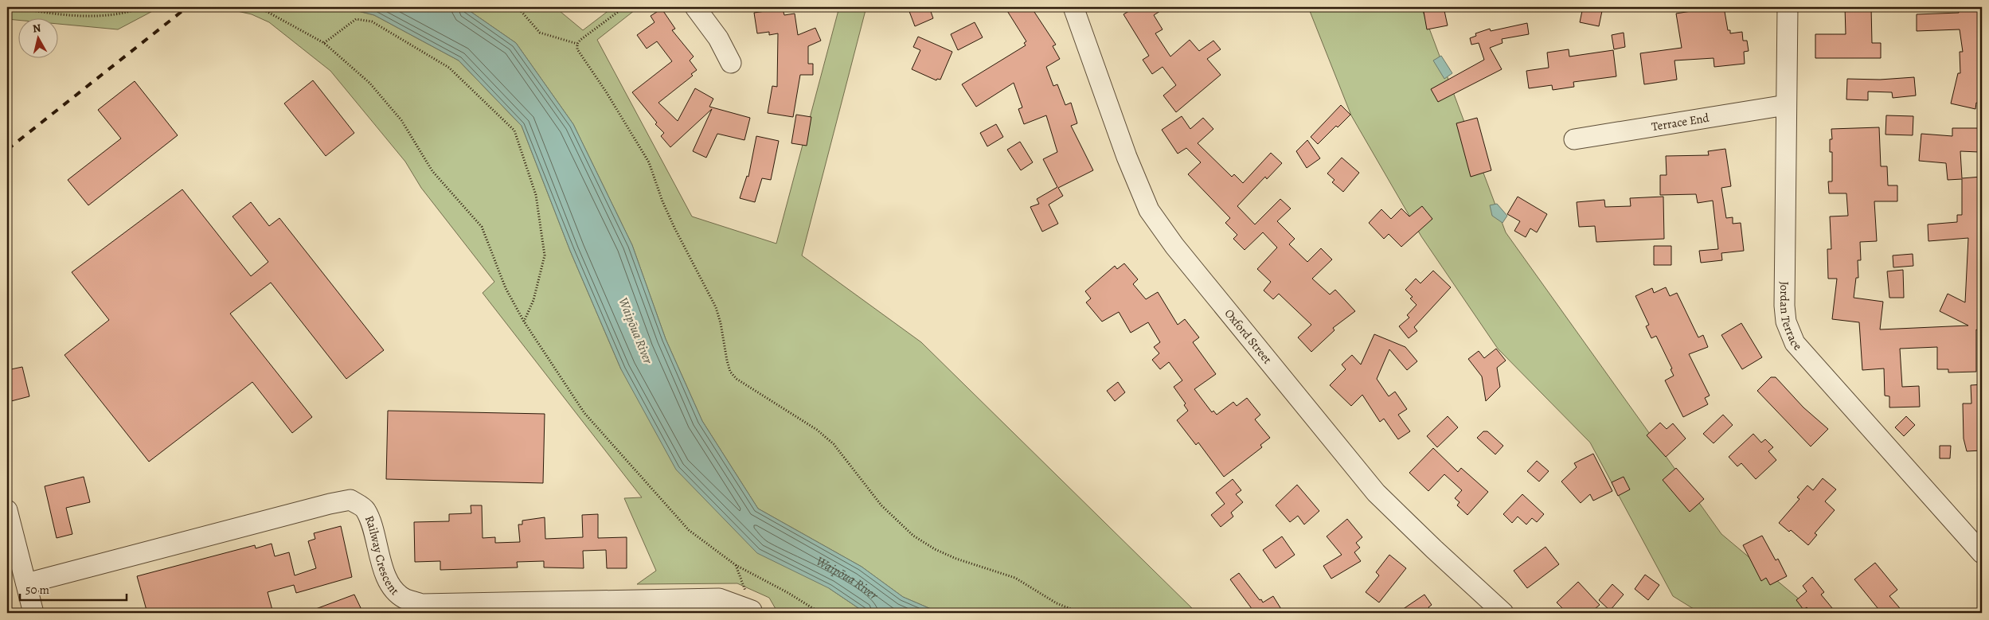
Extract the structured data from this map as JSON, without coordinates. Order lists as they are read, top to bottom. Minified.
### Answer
{"streets":{"street":["Terrace End","Jordan Terrace","Oxford Street","Railway Crescent"]},"crossings":[["Terrace End","Jordan Terrace"]],"water":["Waipōua River"],"scale_bar":"50 m","north":"top"}
